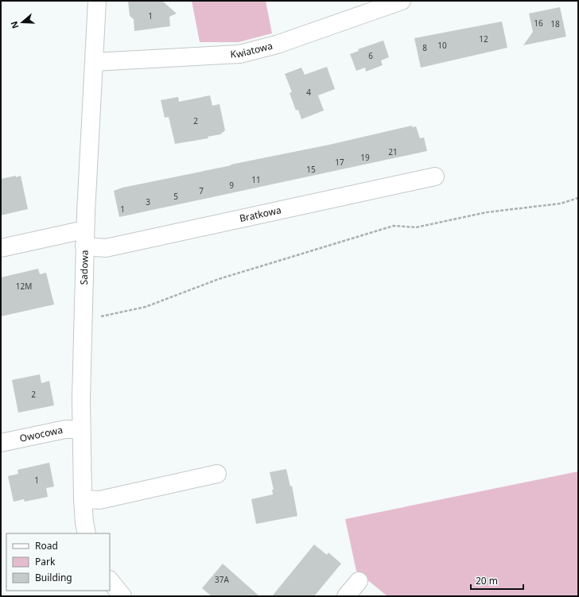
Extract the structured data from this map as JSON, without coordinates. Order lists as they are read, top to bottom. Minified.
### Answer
{"streets":{"street":["Kwiatowa","Bratkowa","Sadowa","Owocowa"]},"crossings":[["Kwiatowa","Sadowa"],["Bratkowa","Sadowa"],["Sadowa","Owocowa"]],"house_numbers":["1","16","18","12","10","8","6","4","2","21","19","17","15","11","9","7","5","3","1","12M","2","1","37A"],"legend":["Road","Park","Building"],"scale_bar":"20 m","north":"left"}
